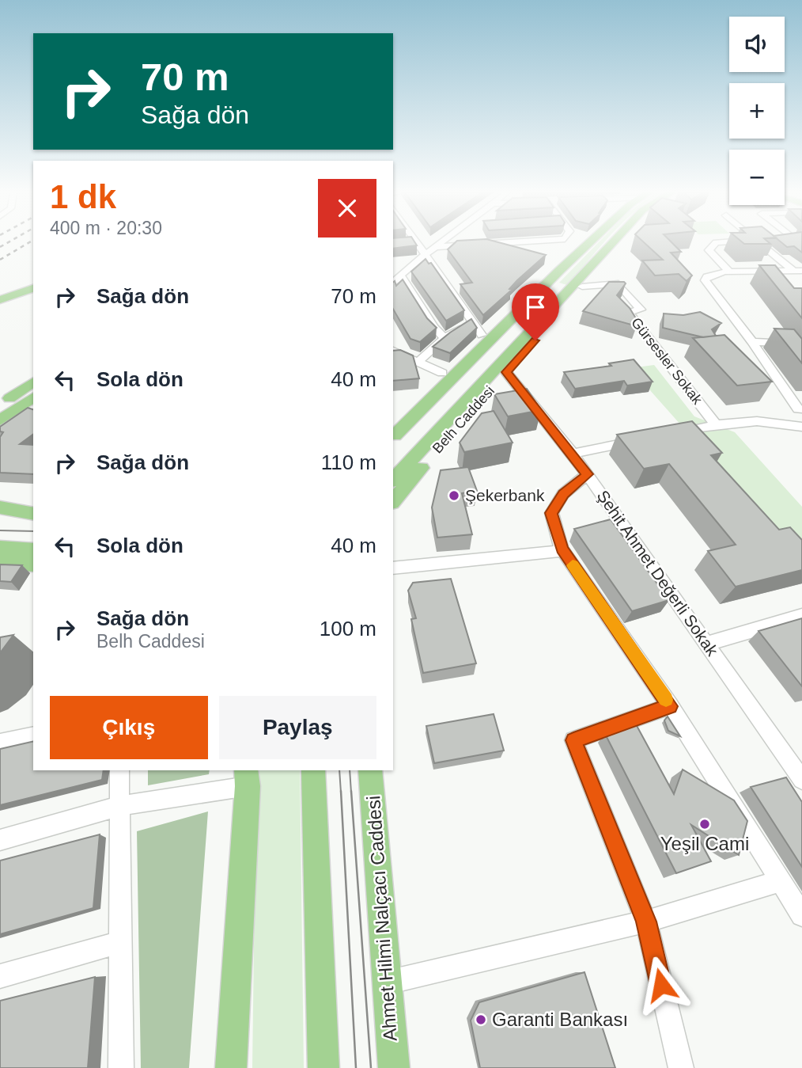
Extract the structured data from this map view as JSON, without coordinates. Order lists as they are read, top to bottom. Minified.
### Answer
{"streets":{"main road":["Belh Caddesi","Ahmet Hilmi Nalçacı Caddesi"],"street":["Gürsesler Sokak","Şehit Ahmet Değerli Sokak"]},"crossings":[["Gürsesler Sokak","Belh Caddesi"],["Belh Caddesi","Şehit Ahmet Değerli Sokak"]],"places":["Şekerbank","Yeşil Cami","Garanti Bankası"],"page":{"map_buttons":["+","−"],"turn":["70 m","Sağa dön"],"heading":["1 dk","400 m · 20:30"],"list":[{"name":"Sağa dön","value":"70 m"},{"name":"Sola dön","value":"40 m"},{"name":"Sağa dön","value":"110 m"},{"name":"Sola dön","value":"40 m"},{"name":"Sağa dön","note":"Belh Caddesi","value":"100 m"}],"buttons":["Çıkış","Paylaş"]}}
